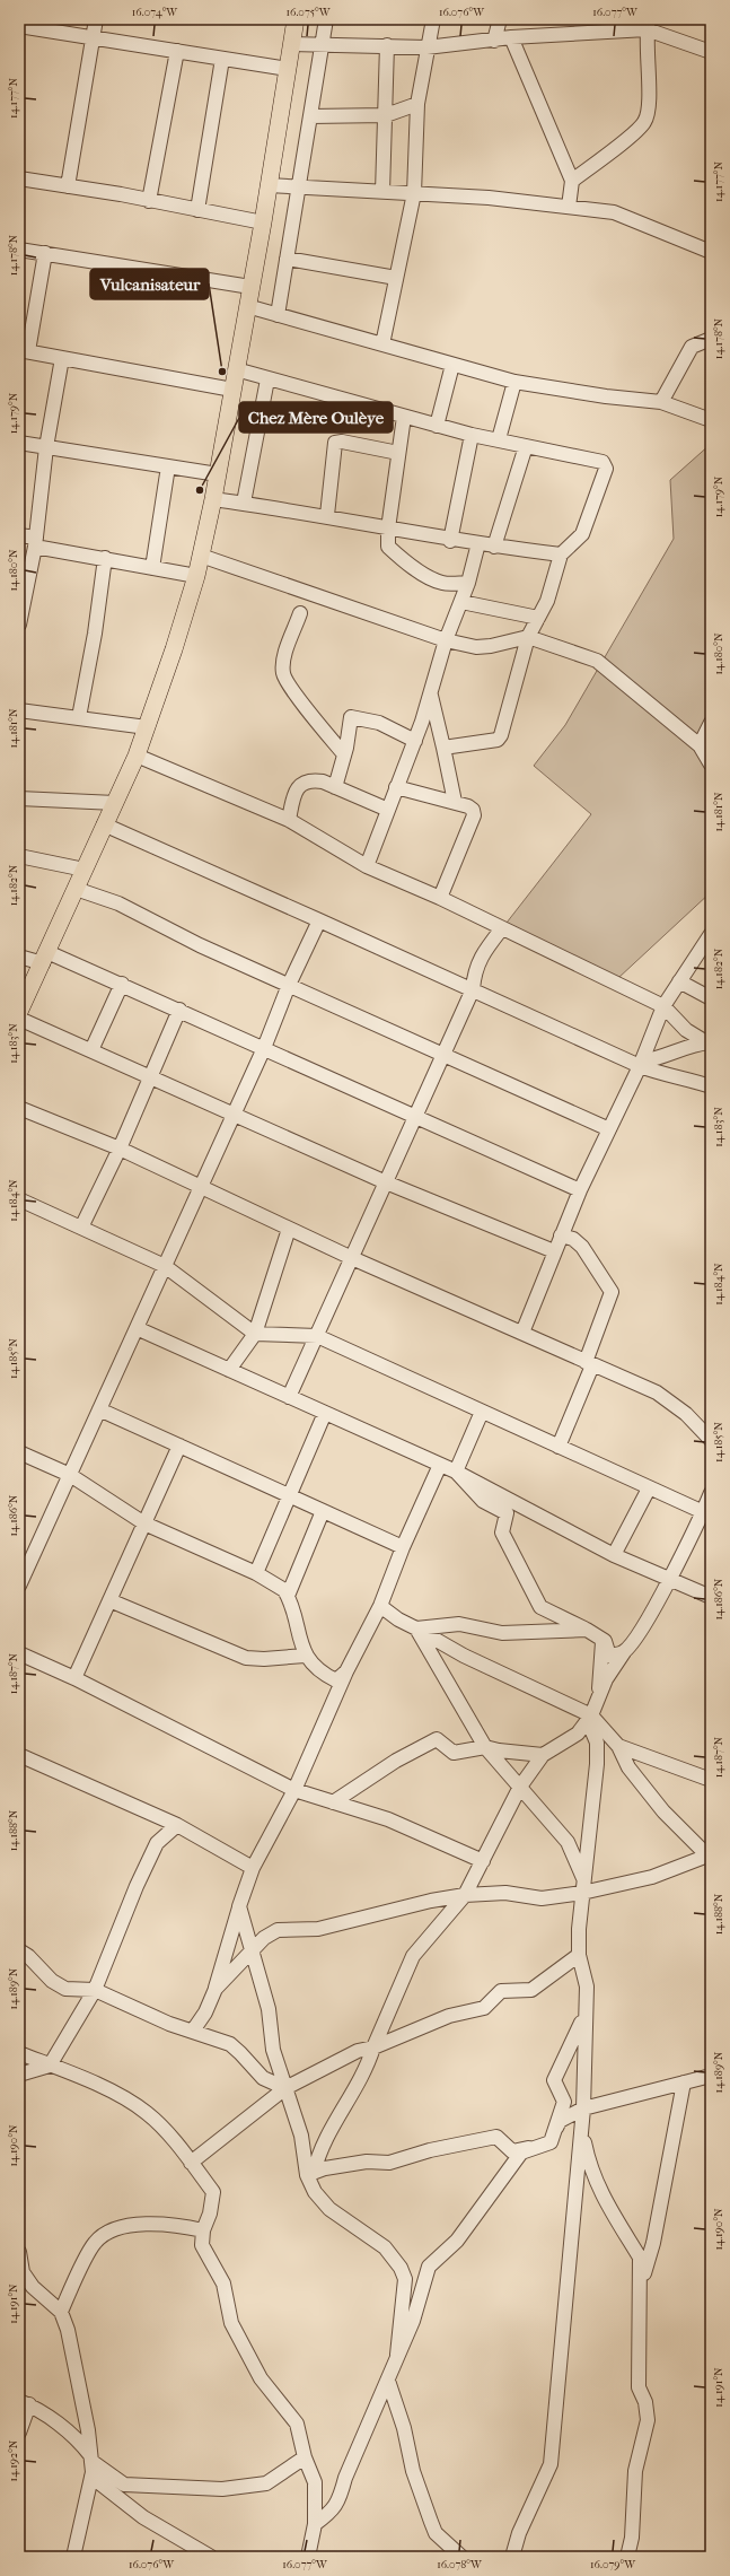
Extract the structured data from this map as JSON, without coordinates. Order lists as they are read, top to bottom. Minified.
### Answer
{"places":["Vulcanisateur","Chez Mère Oulèye"],"coordinates":["16.074°W","16.075°W","16.076°W","16.077°W","14.177°N","14.178°N","14.179°N","14.180°N","14.181°N","14.182°N","14.183°N","14.184°N","14.185°N","14.186°N","14.187°N","14.188°N","14.189°N","14.190°N","14.191°N","14.192°N","16.078°W","16.079°W"]}
